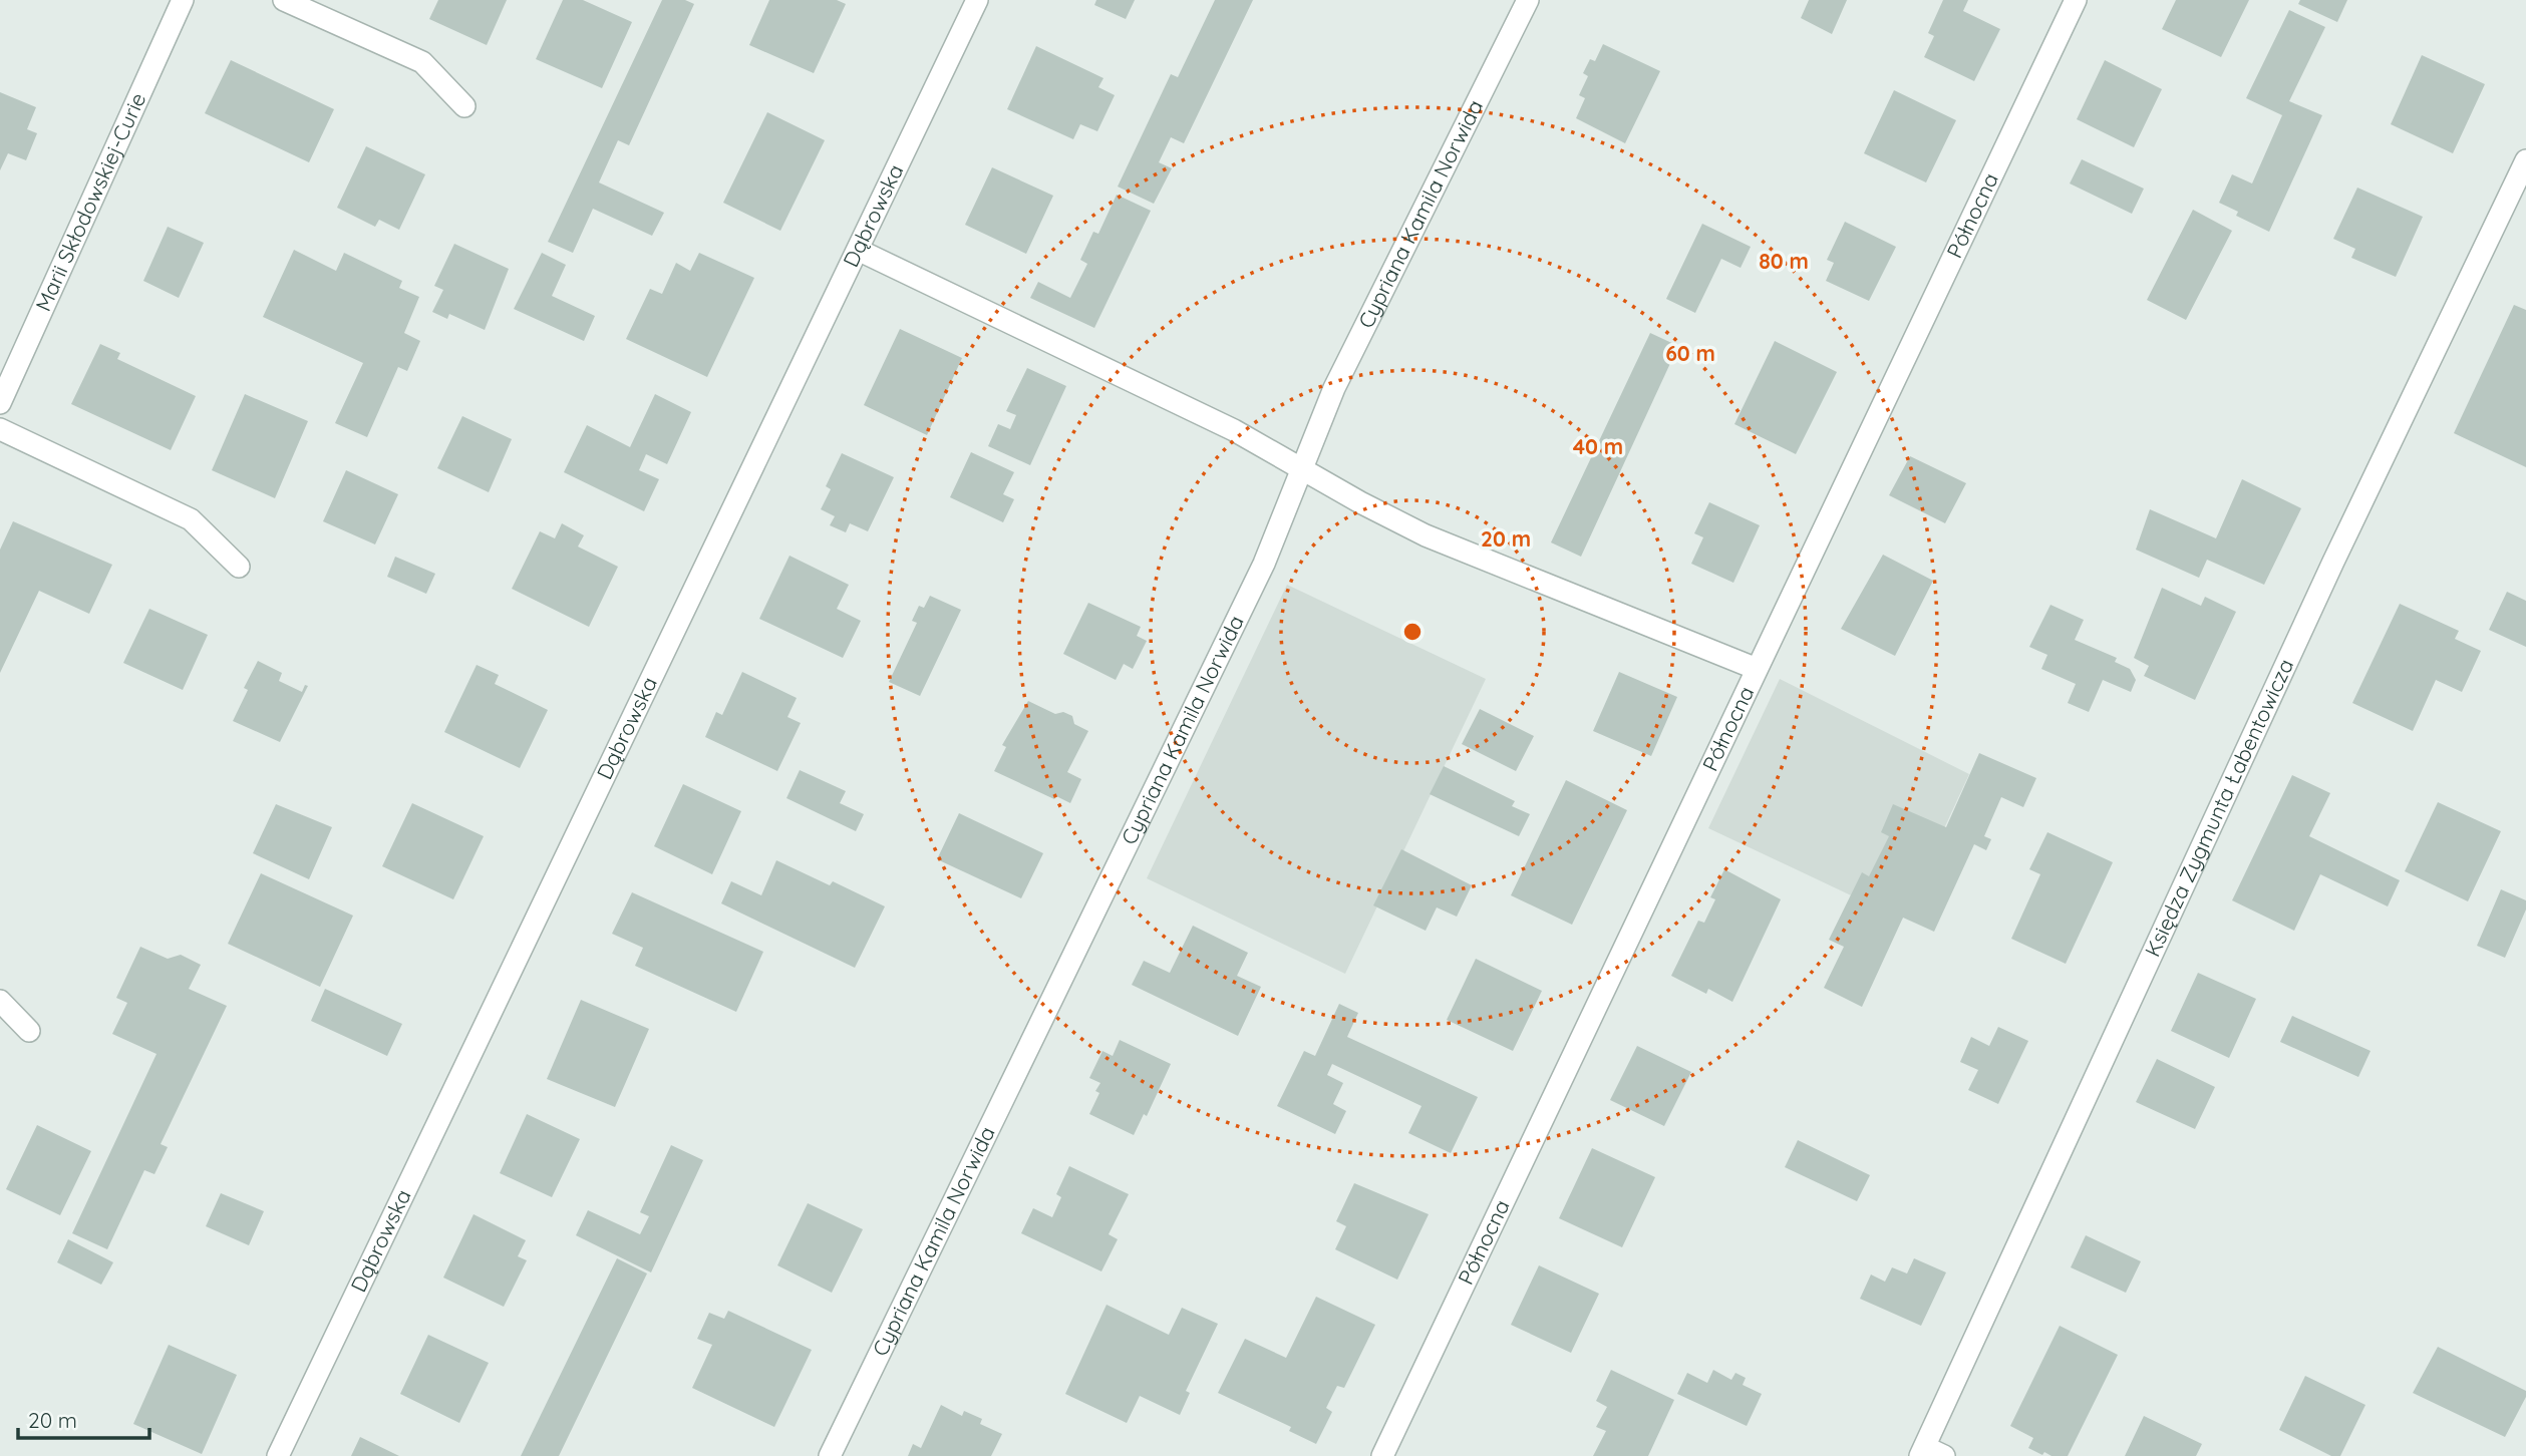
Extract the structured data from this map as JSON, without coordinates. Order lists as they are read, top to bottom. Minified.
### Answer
{"streets":{"street":["Marii Skłodowskiej-Curie","Cypriana Kamila Norwida","Północna","Dąbrowska","Księdza Zygmunta Łabentowicza"]},"scale_bar":"20 m","rings":["80 m","60 m","40 m","20 m"]}
